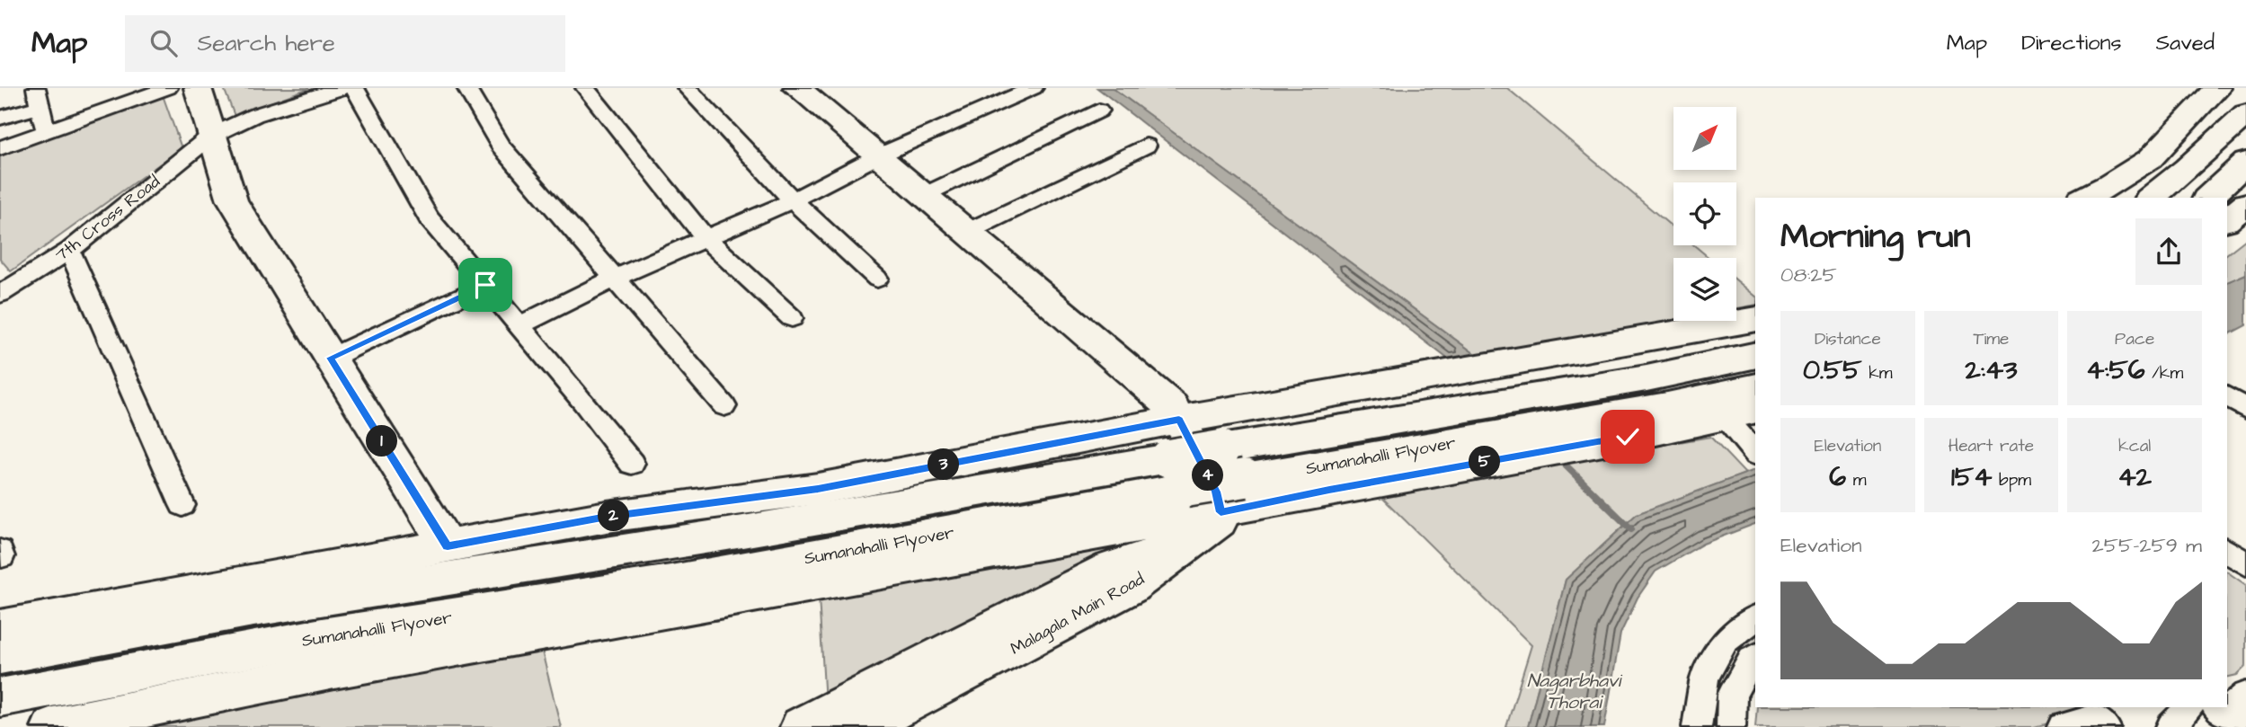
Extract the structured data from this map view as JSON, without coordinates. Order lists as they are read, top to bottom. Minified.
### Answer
{"streets":{"main road":["Sumanahalli Flyover","Malagala Main Road"],"street":["7th Cross Road"]},"water":["Nagarbhavi Thorai"],"north":"top right","page":{"header":"Map","search":"Search here","nav":["Map","Directions","Saved"],"heading":["Morning run","08:25"],"stats":[["Distance","0.55 km"],["Time","2:43"],["Pace","4:56 /km"],["Elevation","6 m"],["Heart rate","154 bpm"],["kcal","42"]],"pins":["1","5","3","4","2"],"chart":["Elevation","255–259 m"]}}
